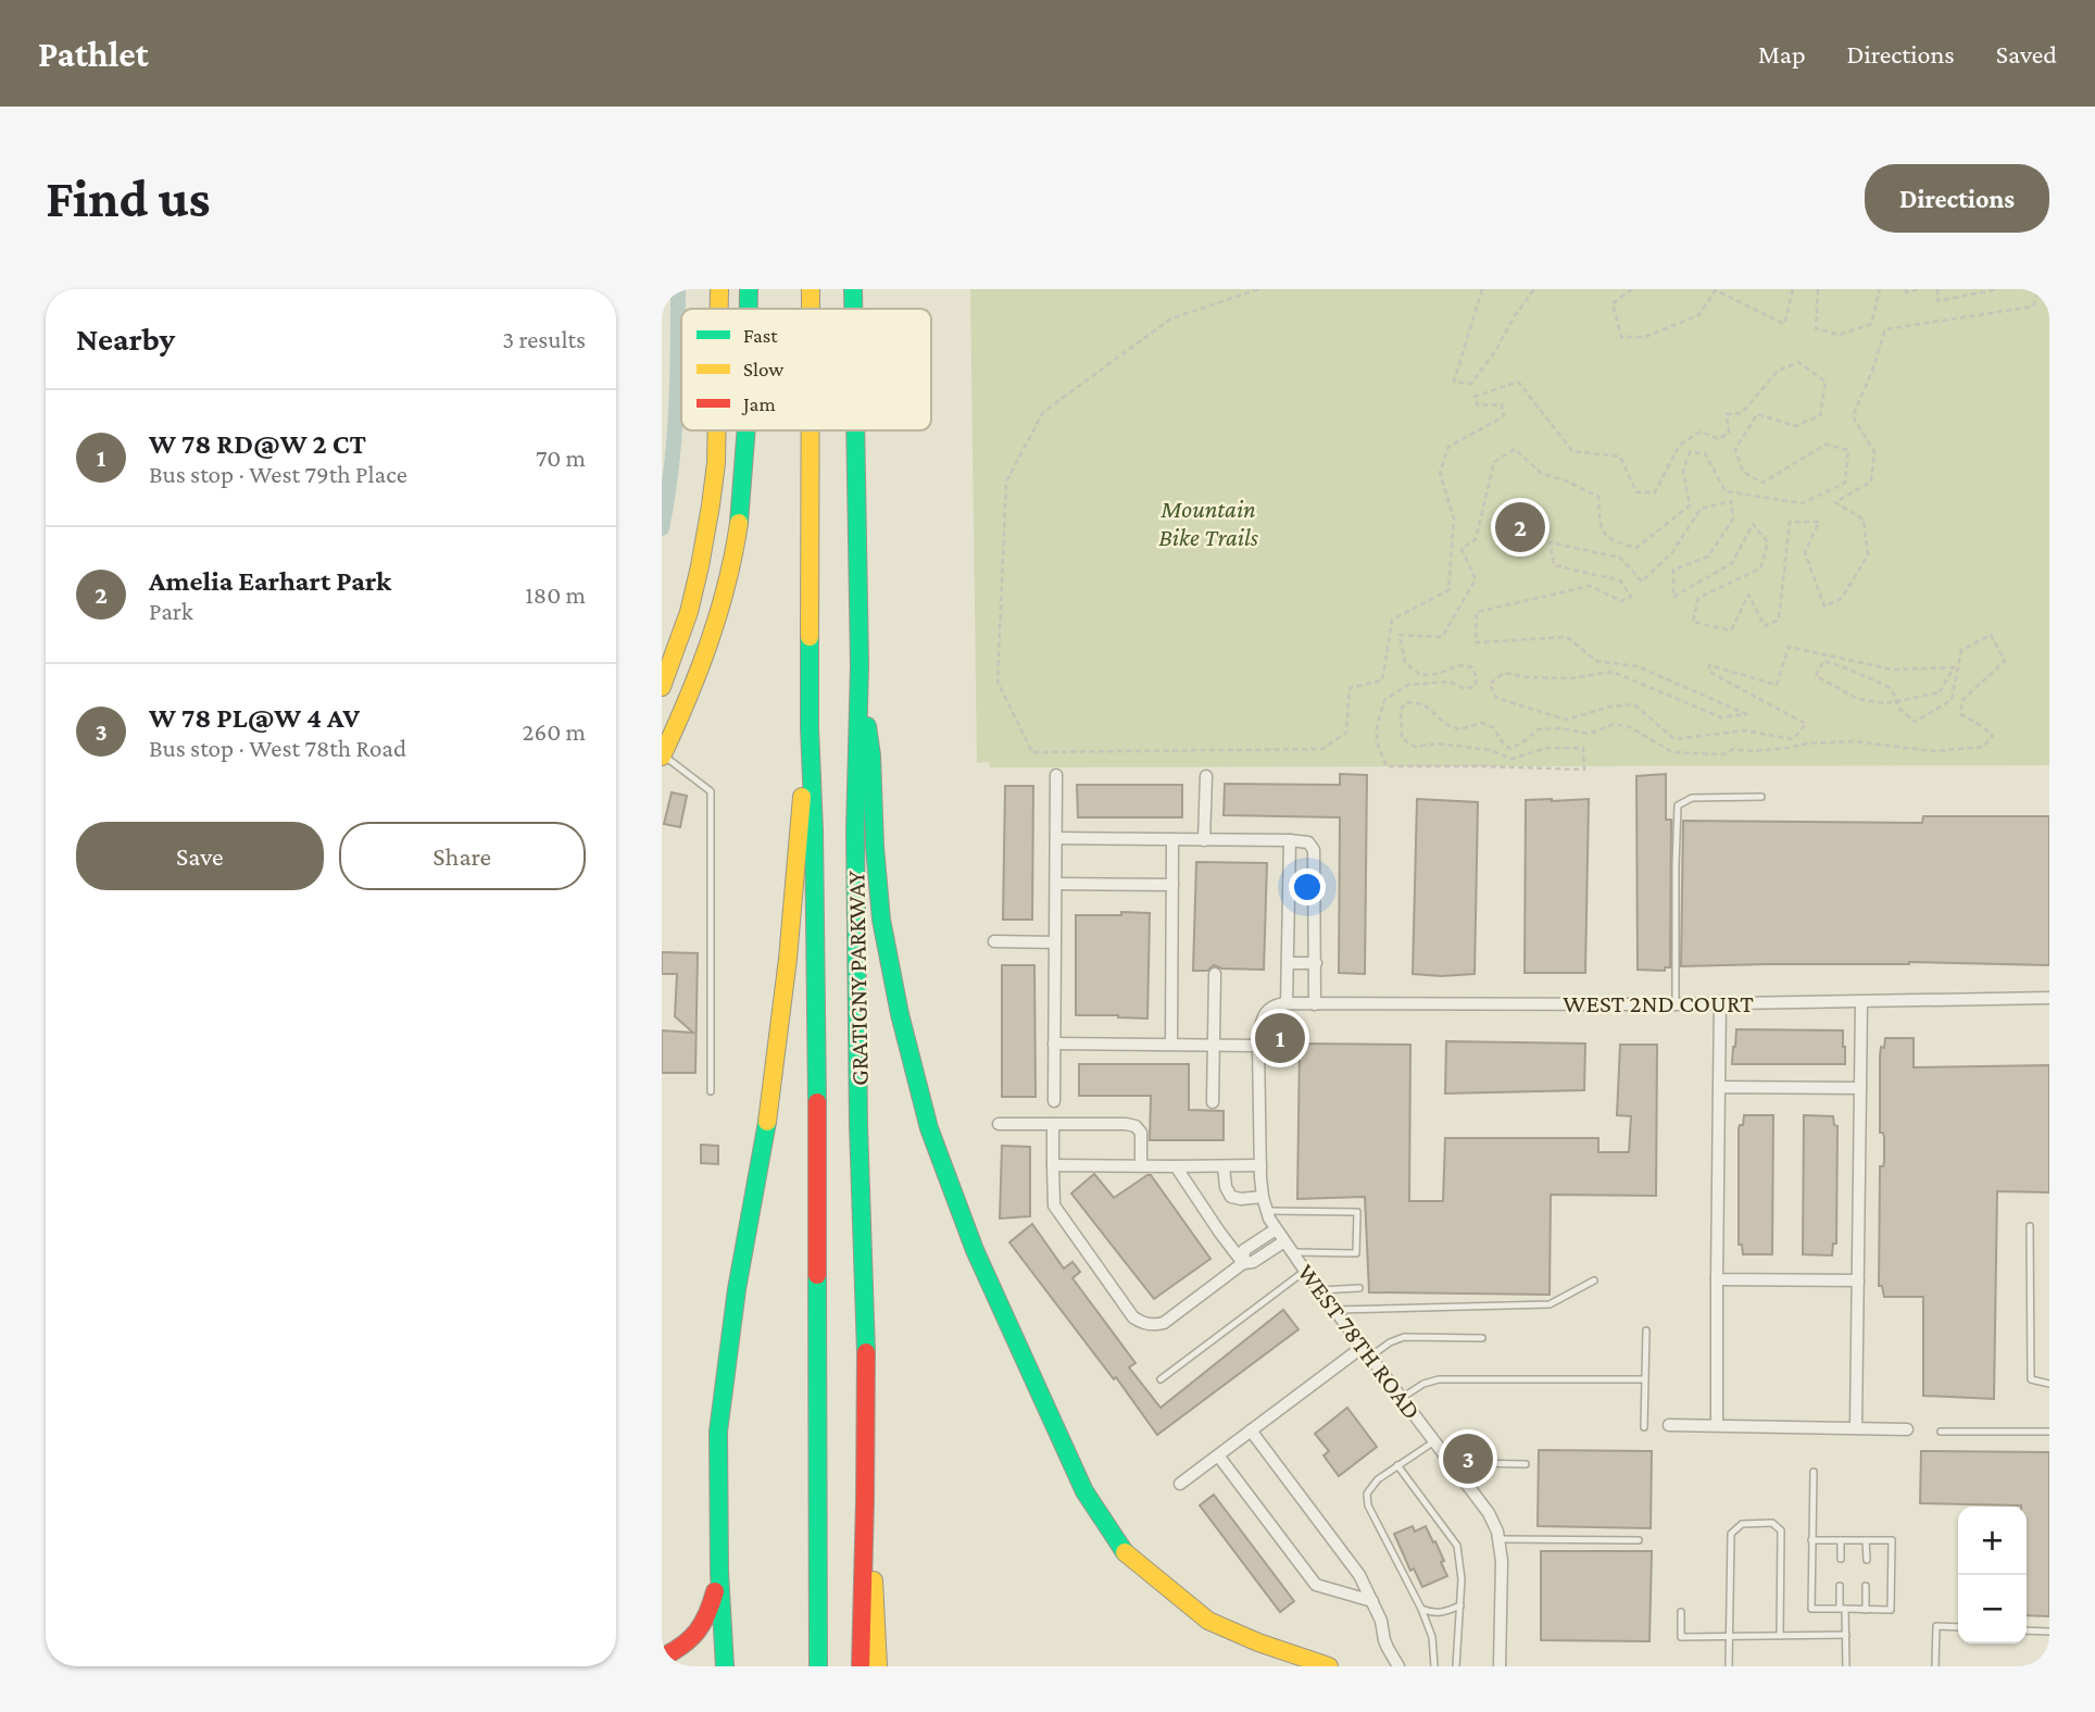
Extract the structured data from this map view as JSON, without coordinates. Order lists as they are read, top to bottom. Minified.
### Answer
{"streets":{"main road":["GRATIGNY PARKWAY"],"street":["WEST 2ND COURT","WEST 78TH ROAD"]},"crossings":[["WEST 2ND COURT","WEST 78TH ROAD"]],"parks":["Mountain Bike Trails"],"legend":["Fast","Slow","Jam"],"page":{"header":"Pathlet","nav":["Map","Directions","Saved"],"buttons":["Directions",["Save","Share"]],"title":"Find us","heading":["Nearby","3 results"],"list":[{"mark":"1","name":"W 78 RD@W 2 CT","note":"Bus stop · West 79th Place","value":"70 m"},{"mark":"2","name":"Amelia Earhart Park","note":"Park","value":"180 m"},{"mark":"3","name":"W 78 PL@W 4 AV","note":"Bus stop · West 78th Road","value":"260 m"}],"pins":["2","1","3"],"map_buttons":["+","−"]}}
